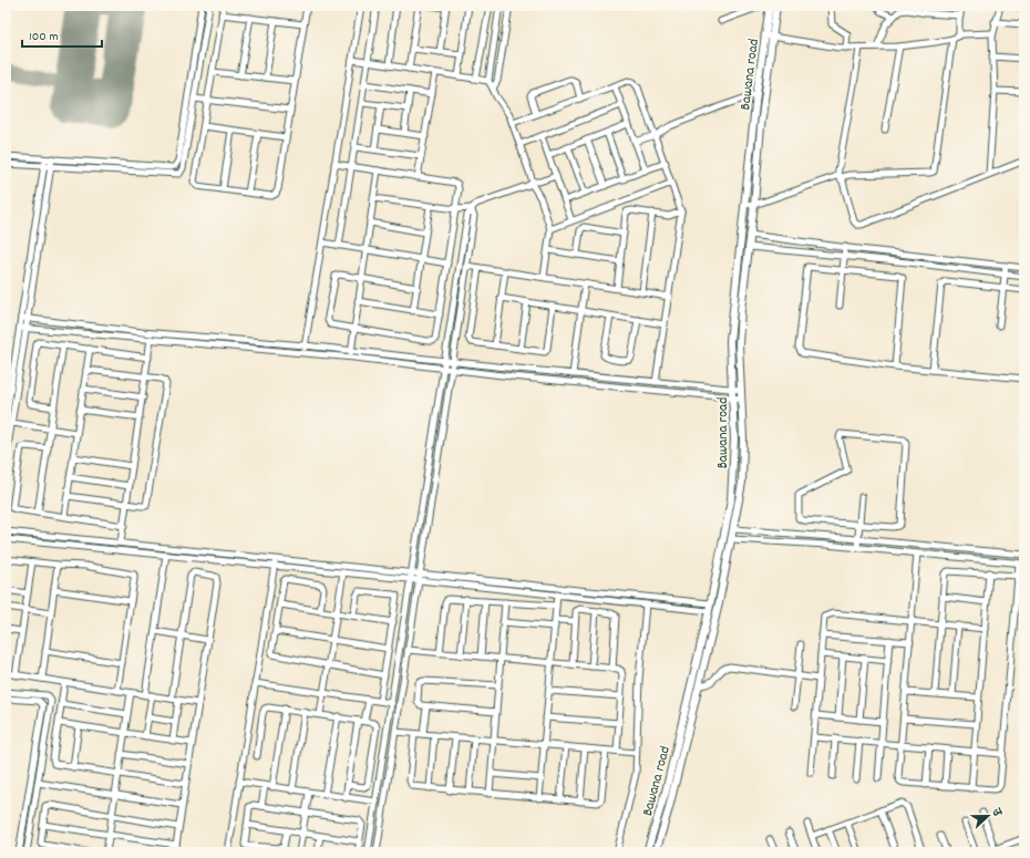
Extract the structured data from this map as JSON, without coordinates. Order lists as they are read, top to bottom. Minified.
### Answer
{"streets":{"main road":["Bawana road"]},"scale_bar":"100 m","north":"right"}
